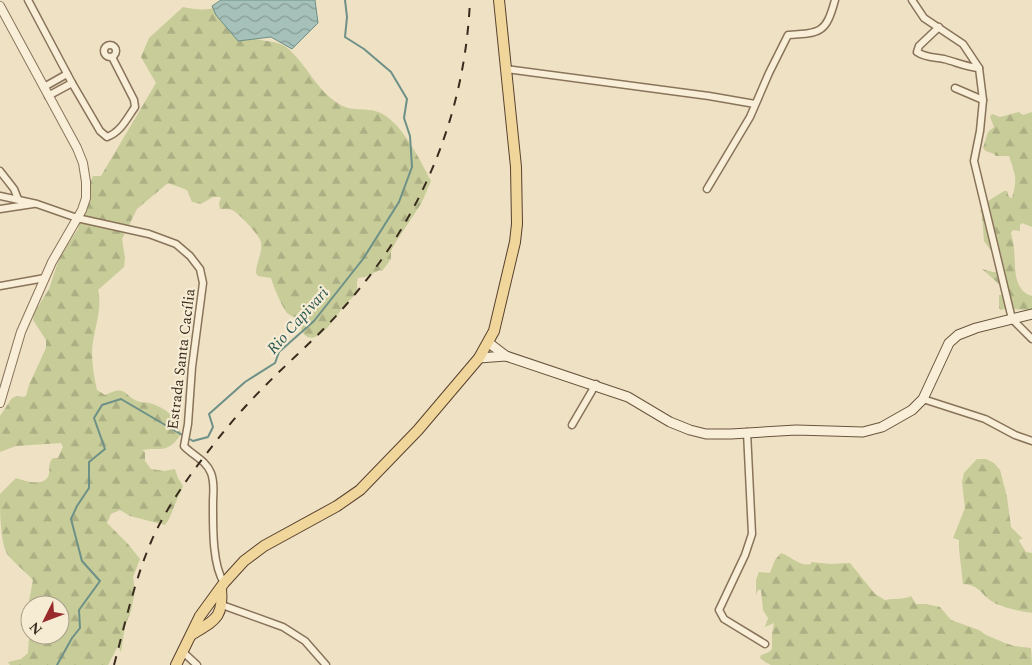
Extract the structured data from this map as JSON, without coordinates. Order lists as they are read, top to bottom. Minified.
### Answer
{"streets":{"street":["Estrada Santa Cacília"]},"water":["Rio Capivari"],"north":"bottom left"}
